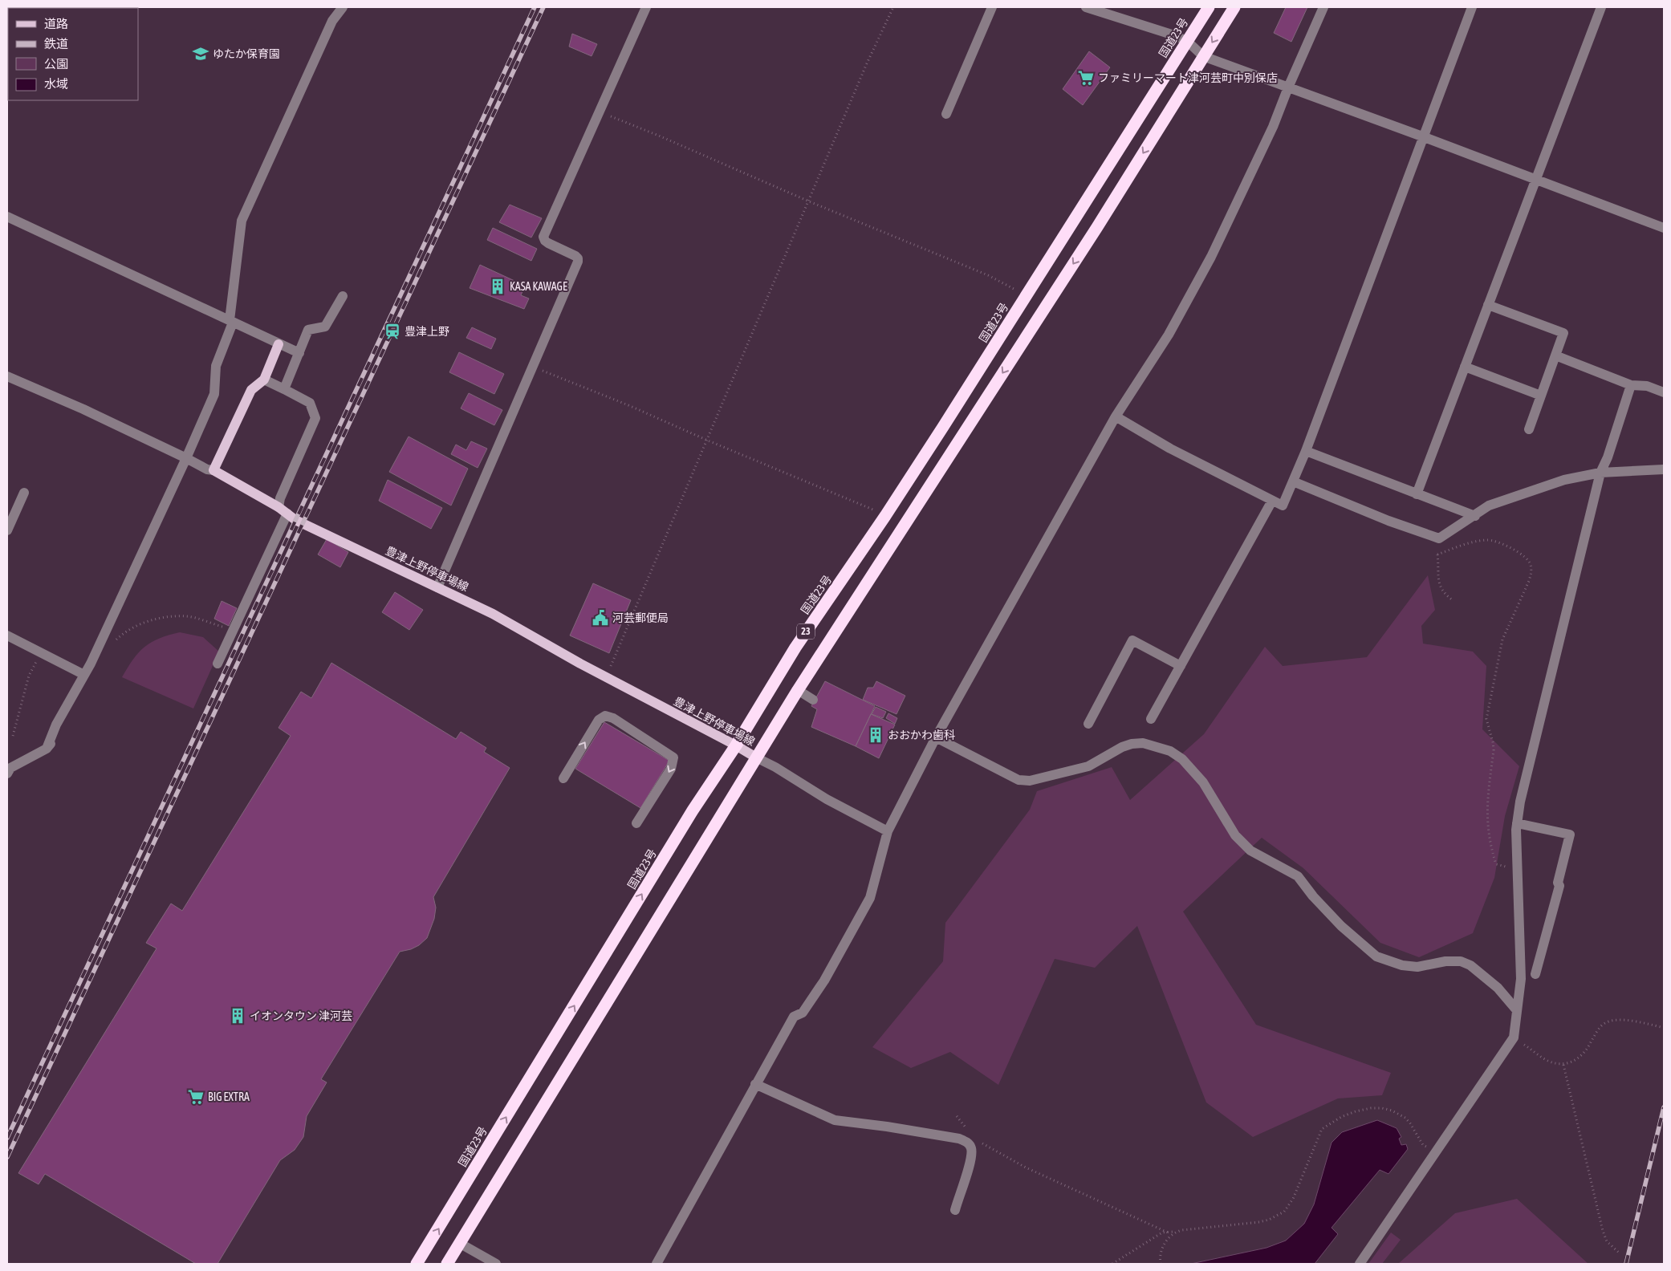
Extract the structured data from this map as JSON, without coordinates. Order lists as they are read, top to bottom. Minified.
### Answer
{"streets":{"highway":["国道23号","23"],"main road":["豊津上野停車場線"]},"crossings":[["国道23号","豊津上野停車場線"],["豊津上野停車場線","23"]],"places":{"school or university":["ゆたか保育園"],"supermarket":["ファミリーマート津河芸町中別保店","BIG EXTRA"],"building":["KASA KAWAGE","おおかわ歯科","イオンタウン 津河芸"],"station":["豊津上野"],"public building":["河芸郵便局"]},"legend":["道路","鉄道","公園","水域"]}
